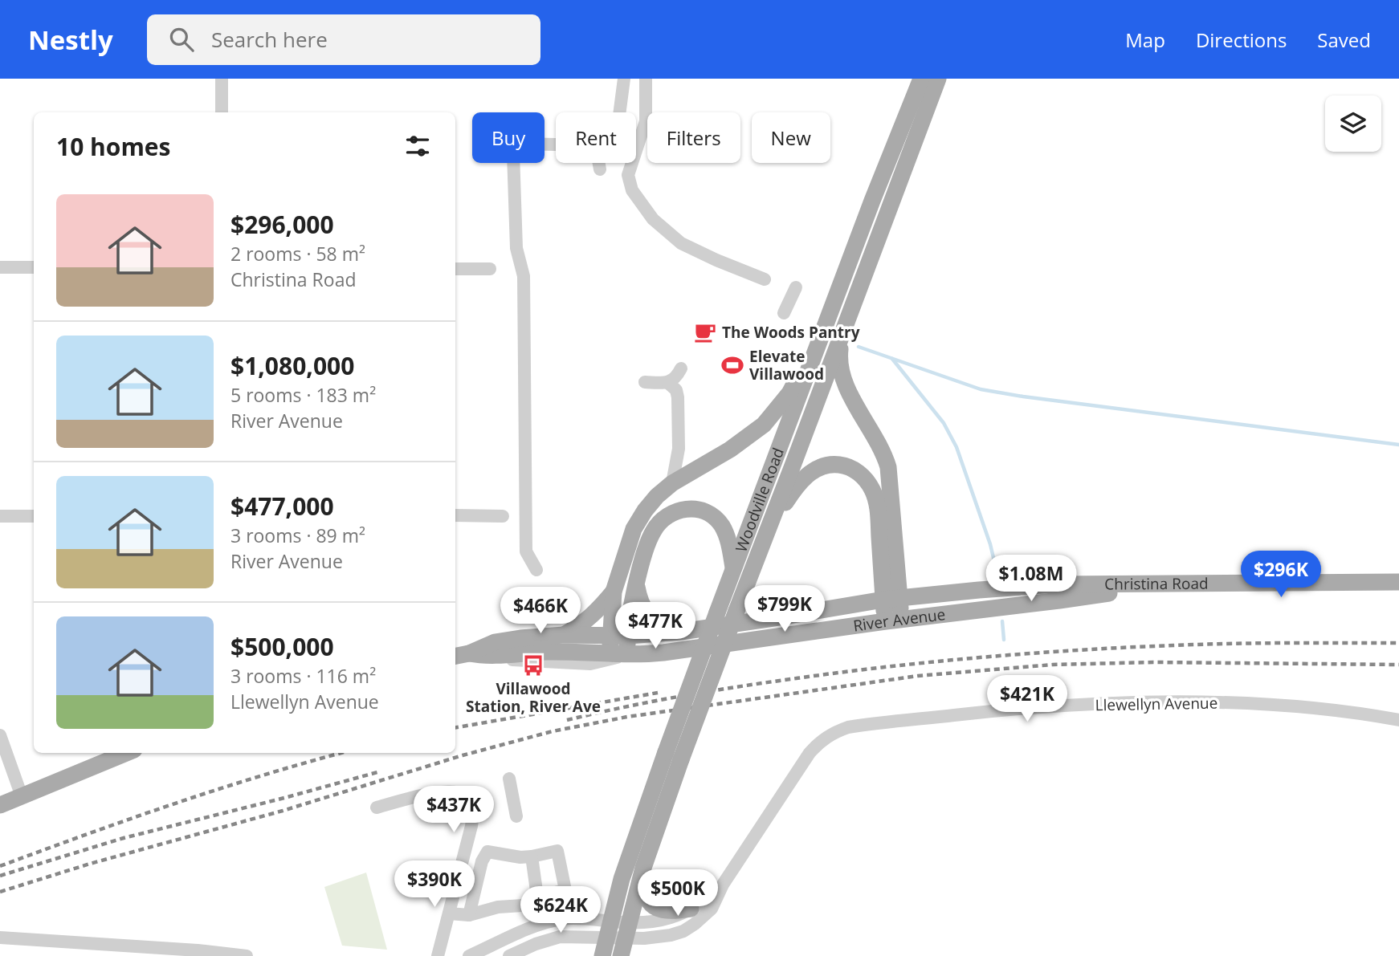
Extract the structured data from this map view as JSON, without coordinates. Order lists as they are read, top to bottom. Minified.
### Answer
{"streets":{"main road":["Woodville Road","Christina Road","River Avenue"],"street":["Llewellyn Avenue"]},"crossings":[["Woodville Road","Llewellyn Avenue"],["Christina Road","River Avenue"]],"places":{"cafe":["The Woods Pantry"],"sports":["Elevate Villawood"],"bus stop":["Villawood Station, River Ave"]},"page":{"header":"Nestly","search":"Search here","nav":["Map","Directions","Saved"],"chip":["Buy","Rent","Filters","New"],"heading":"10 homes","list":[{"name":"$296,000","note":"2 rooms · 58 m² · Christina Road"},{"name":"$1,080,000","note":"5 rooms · 183 m² · River Avenue"},{"name":"$477,000","note":"3 rooms · 89 m² · River Avenue"},{"name":"$500,000","note":"3 rooms · 116 m² · Llewellyn Avenue"}],"price":["$296K","$1.08M","$799K","$466K","$477K","$421K","$437K","$390K","$500K","$624K"]}}
